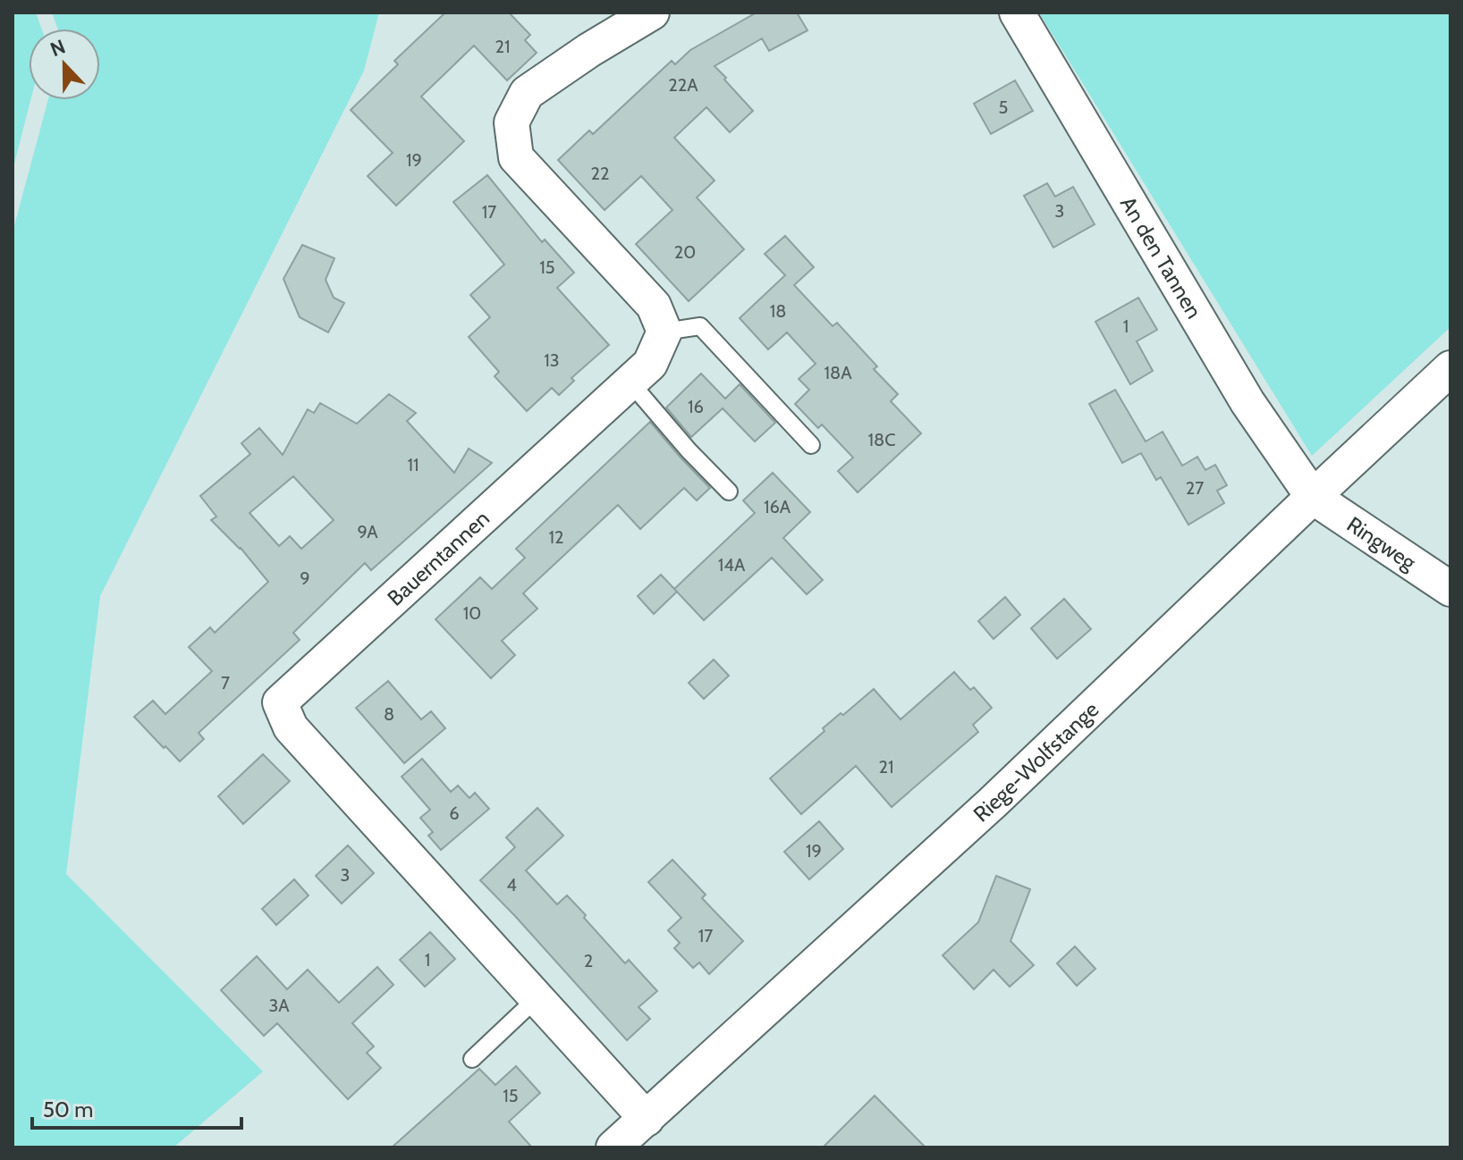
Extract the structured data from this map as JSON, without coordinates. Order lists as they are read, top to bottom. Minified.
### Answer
{"streets":{"street":["An den Tannen","Ringweg","Bauerntannen","Riege-Wolfstange"]},"crossings":[["An den Tannen","Ringweg"],["An den Tannen","Riege-Wolfstange"],["Ringweg","Riege-Wolfstange"],["Bauerntannen","Riege-Wolfstange"]],"house_numbers":["21","22A","5","19","22","3","17","20","15","18","1","13","18A","16","18C","11","27","16A","9A","12","14A","9","10","7","8","21","6","19","3","4","17","1","2","3A","15"],"scale_bar":"50 m","north":"top"}
